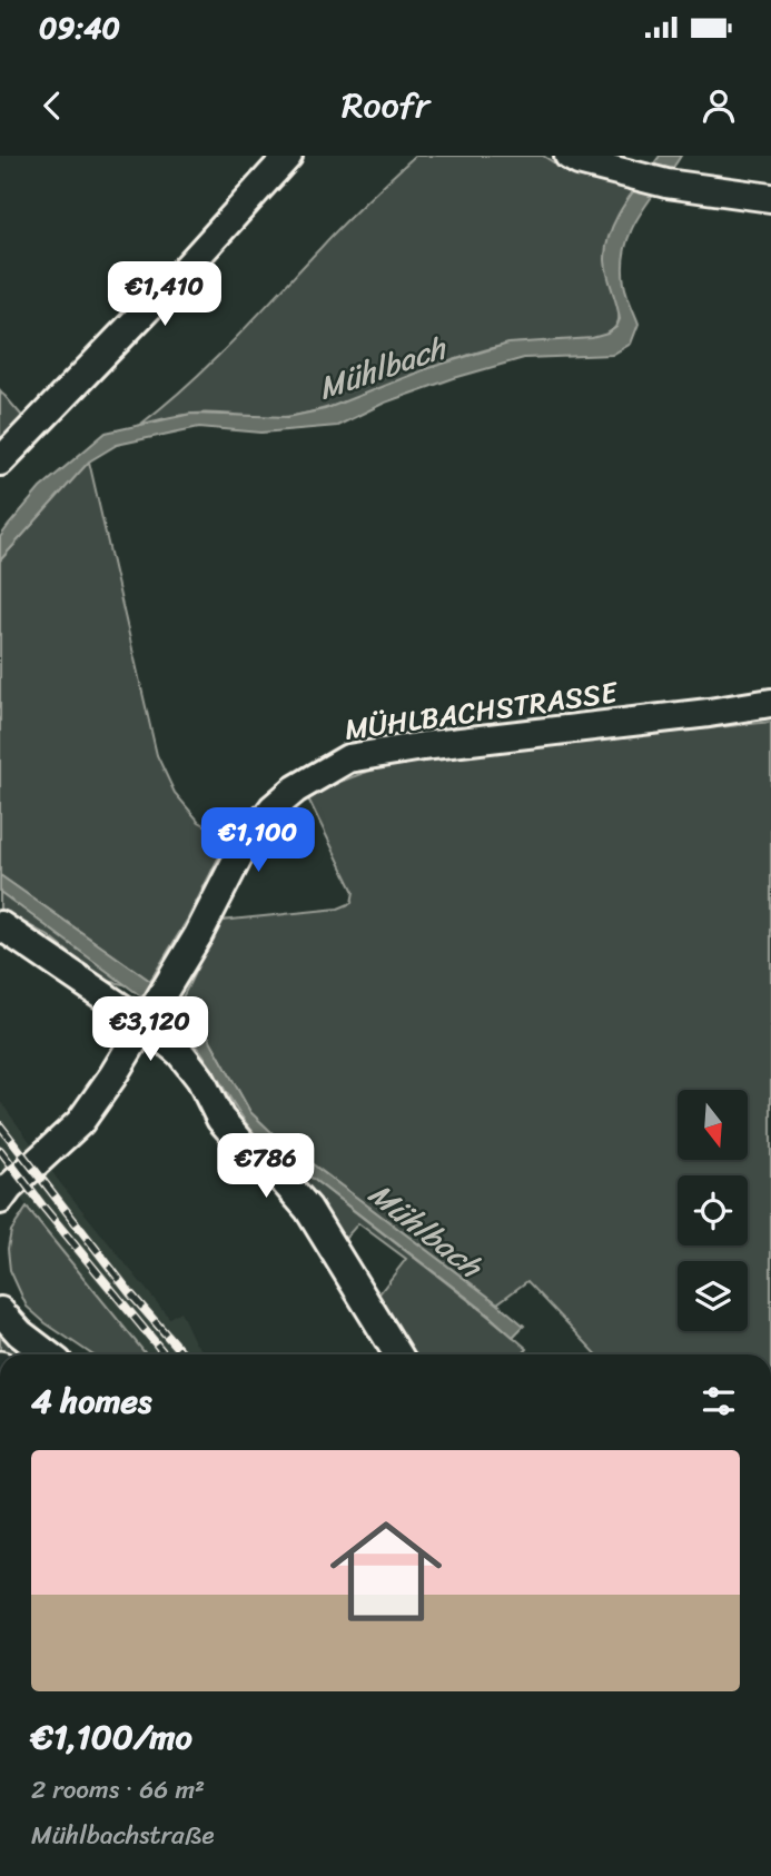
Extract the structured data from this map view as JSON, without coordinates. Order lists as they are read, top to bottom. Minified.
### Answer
{"streets":{"street":["MÜHLBACHSTRASSE"]},"water":["Mühlbach"],"north":"bottom","page":{"status":"09:40","header":"Roofr","price":["€1,410","€1,100","€3,120","€786"],"heading":"4 homes","list":[{"name":"€1,100/mo","note":"2 rooms · 66 m² · Mühlbachstraße"}]}}
